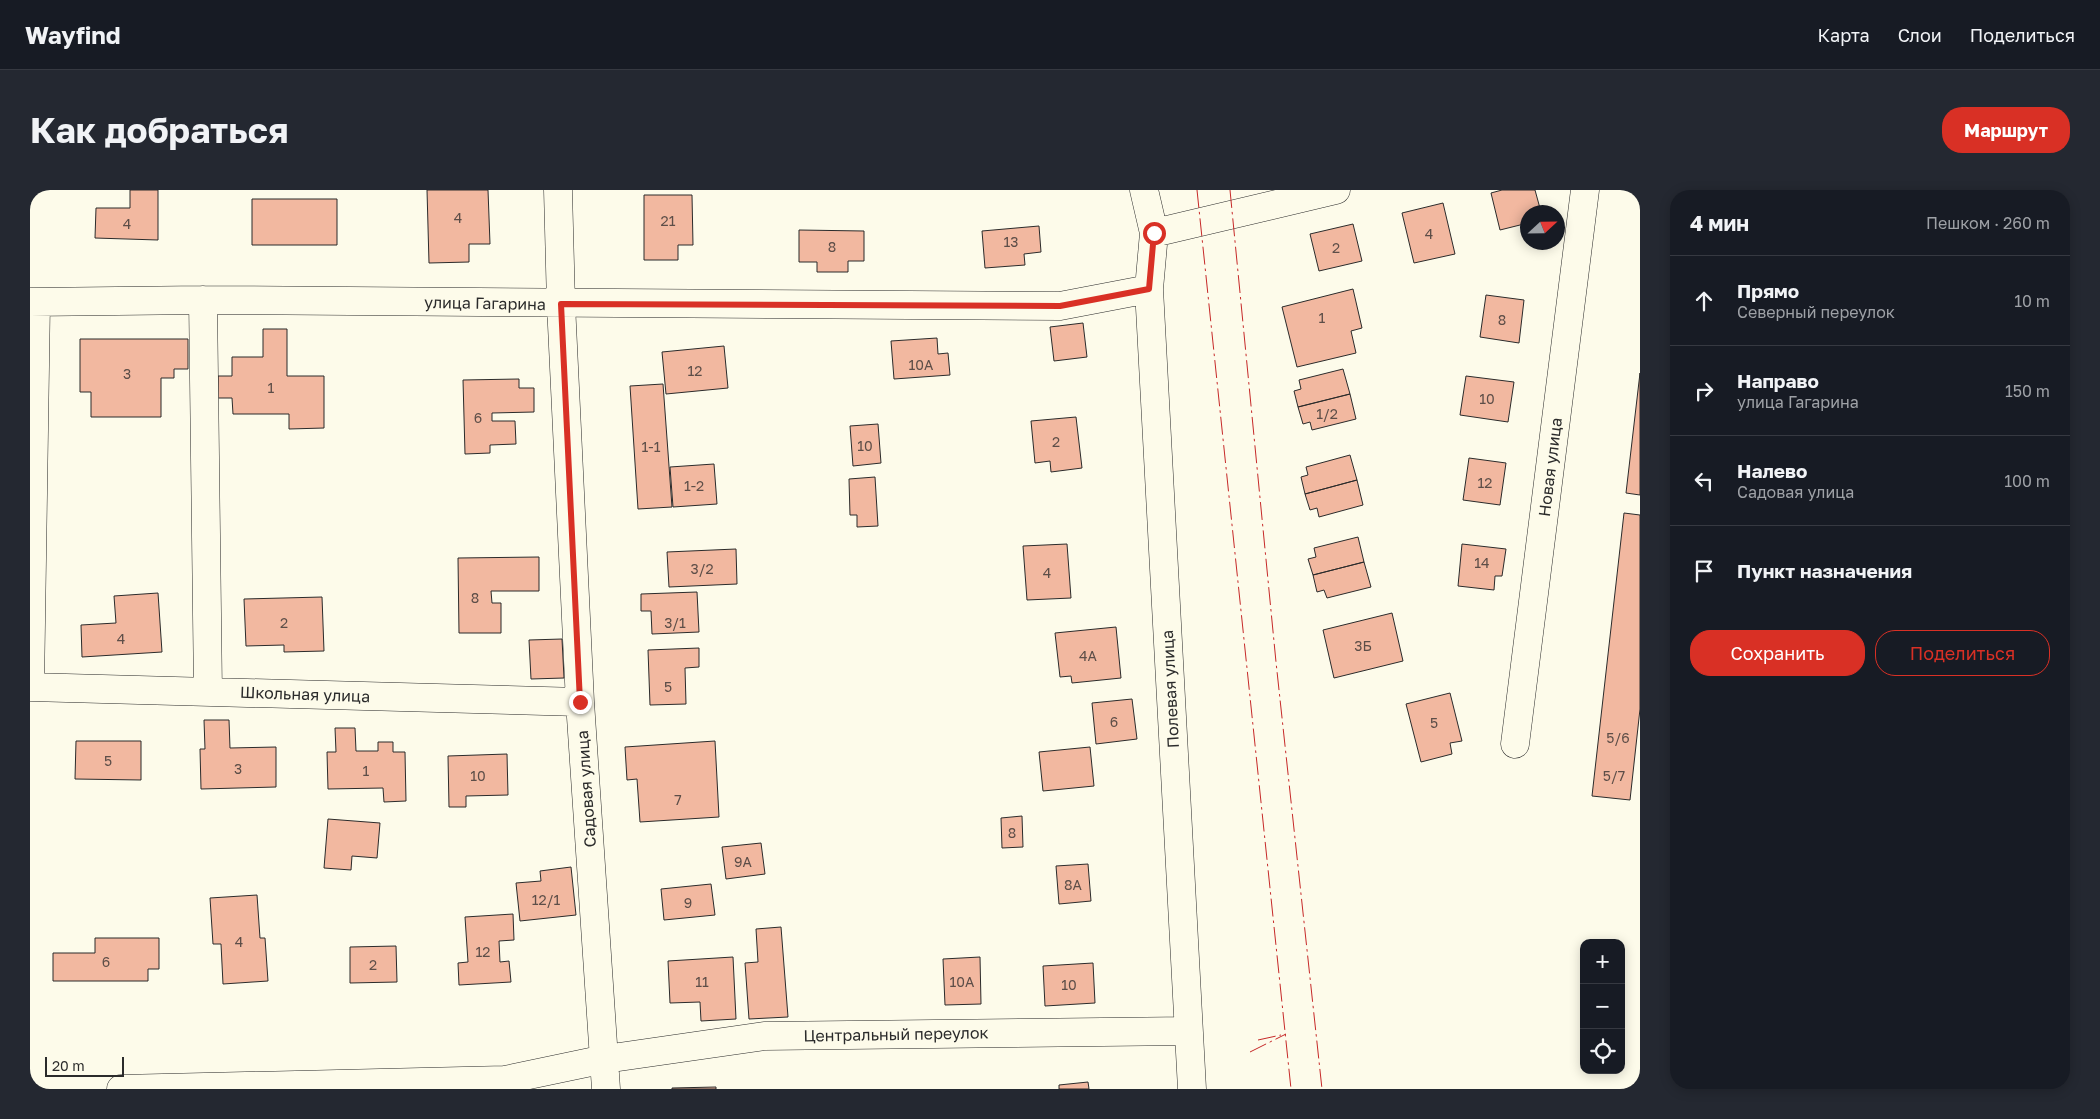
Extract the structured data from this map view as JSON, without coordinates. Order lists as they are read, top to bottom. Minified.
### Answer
{"streets":{"street":["улица Гагарина","Новая улица","Полевая улица","Школьная улица","Садовая улица","Центральный переулок"]},"crossings":[["улица Гагарина","Полевая улица"],["улица Гагарина","Садовая улица"],["Полевая улица","Центральный переулок"],["Школьная улица","Садовая улица"],["Садовая улица","Центральный переулок"]],"house_numbers":["4","21","4","4","13","8","2","1","8","10А","12","3","1","10","1/2","6","2","10","1-1","12","1-2","14","3/2","4","8","2","3/1","4","3Б","4А","5","6","5","5/6","5","3","1","10","5/7","7","8","9А","8А","12/1","9","4","12","6","2","11","10А","10"],"scale_bar":"20 m","north":"right","page":{"header":"Wayfind","nav":["Карта","Слои","Поделиться"],"buttons":["Маршрут",["Сохранить","Поделиться"]],"title":"Как добраться","heading":["4 мин","Пешком · 260 m"],"list":[["Прямо","Северный переулок","10 m"],["Направо","улица Гагарина","150 m"],["Налево","Садовая улица","100 m"],"Пункт назначения"],"map_buttons":["+","−"],"scale":"20 m"}}
